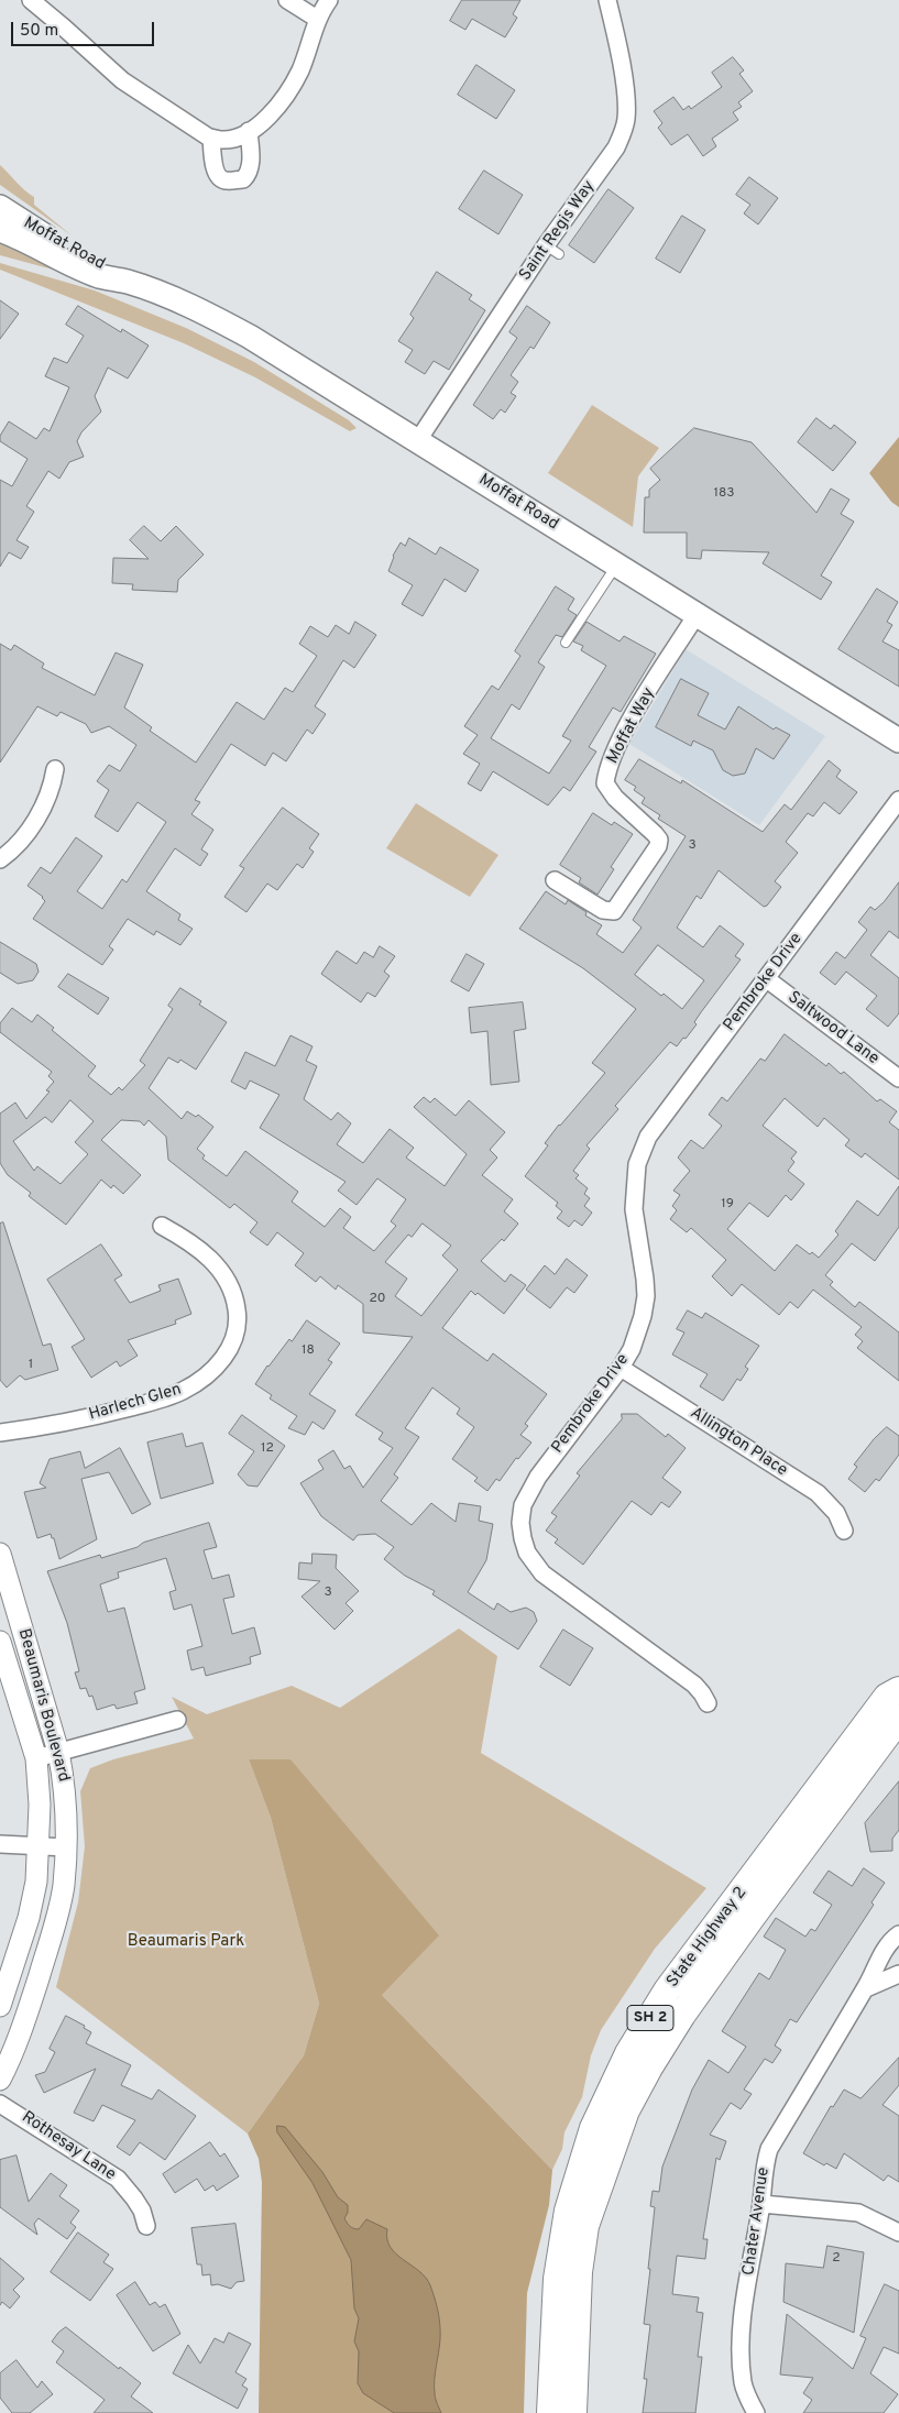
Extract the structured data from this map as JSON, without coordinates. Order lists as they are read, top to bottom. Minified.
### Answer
{"streets":{"highway":["State Highway 2","SH 2"],"main road":["Moffat Road"],"street":["Saint Regis Way","Moffat Way","Pembroke Drive","Saltwood Lane","Harlech Glen","Allington Place","Beaumaris Boulevard","Rothesay Lane","Chater Avenue"]},"crossings":[["Saint Regis Way","Moffat Road"],["Moffat Road","Moffat Way"],["Pembroke Drive","Saltwood Lane"],["Pembroke Drive","Allington Place"]],"parks":["Beaumaris Park"],"house_numbers":["183","3","19","20","18","1","12","3","2"],"scale_bar":"50 m"}
